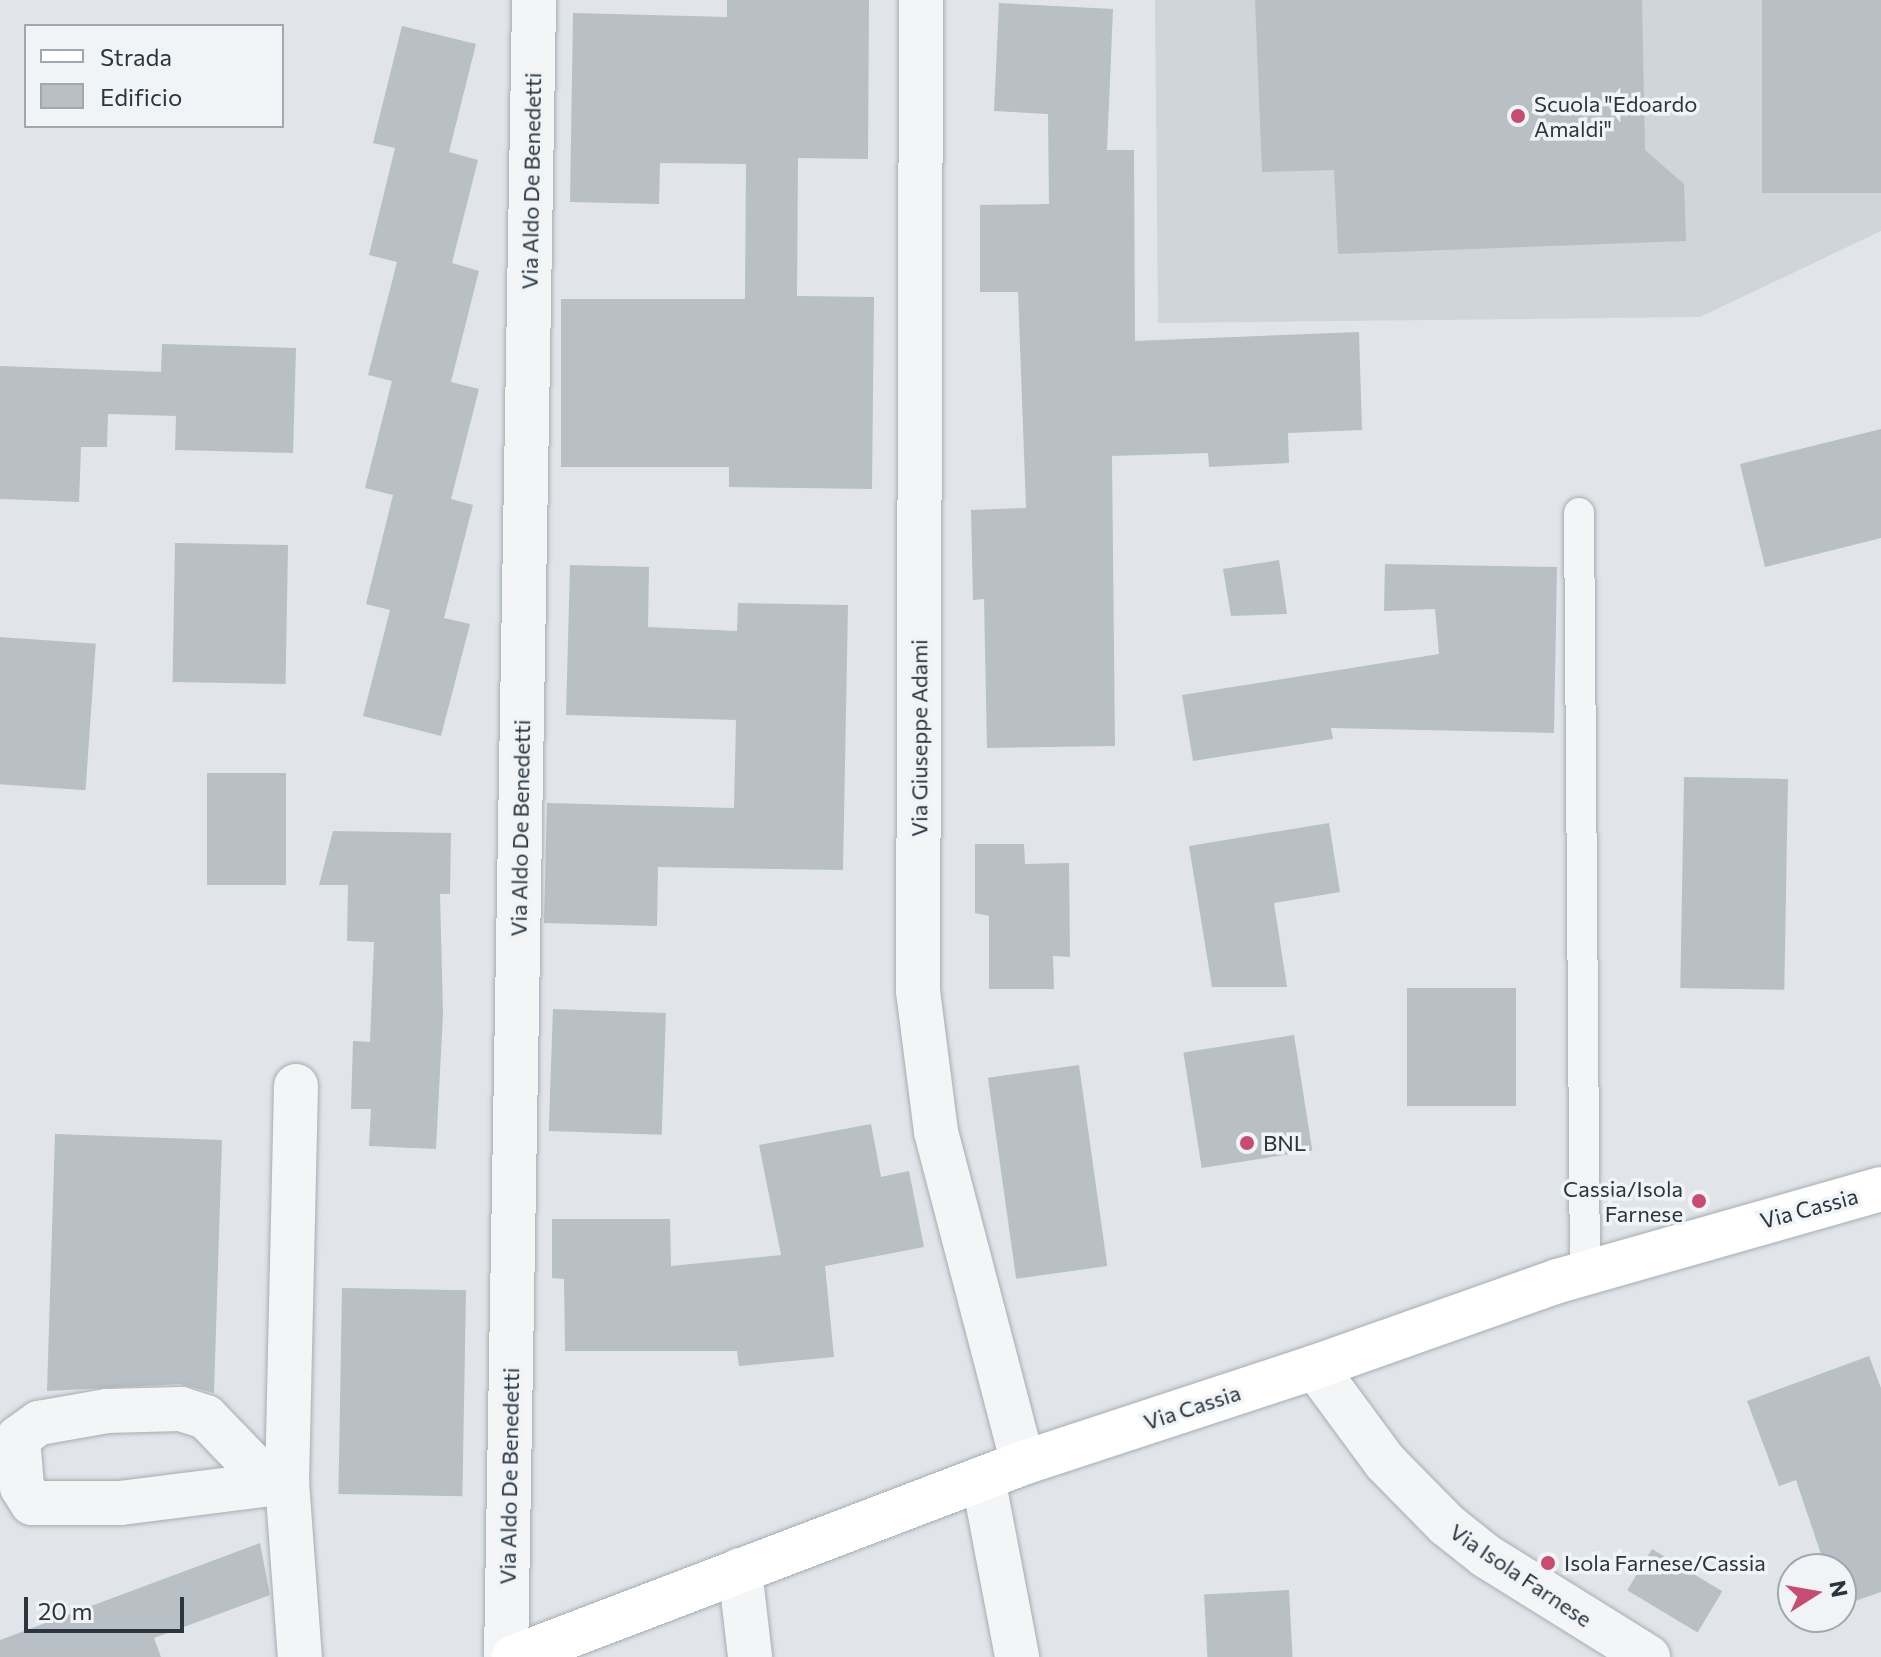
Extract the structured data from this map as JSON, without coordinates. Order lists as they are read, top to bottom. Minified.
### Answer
{"streets":{"main road":["Via Cassia"],"street":["Via Aldo De Benedetti","Via Giuseppe Adami","Via Isola Farnese"]},"crossings":[["Via Giuseppe Adami","Via Cassia"],["Via Cassia","Via Isola Farnese"]],"places":["Scuola \"Edoardo Amaldi\"","BNL","Cassia/Isola Farnese","Isola Farnese/Cassia"],"legend":["Strada","Edificio"],"scale_bar":"20 m","north":"right"}
